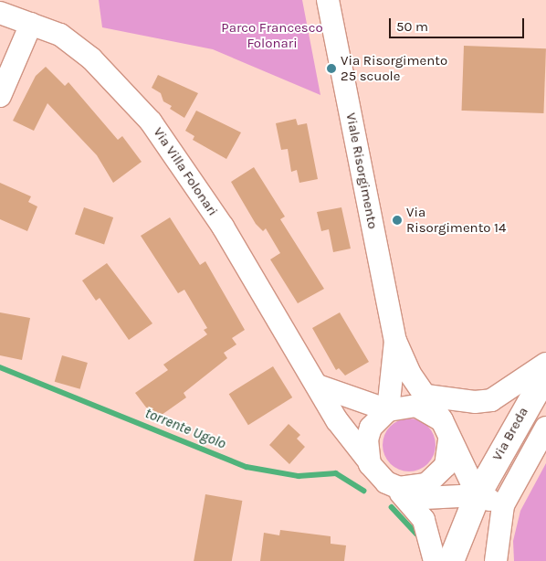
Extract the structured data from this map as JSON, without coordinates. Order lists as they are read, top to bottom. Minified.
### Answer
{"streets":{"street":["Viale Risorgimento","Via Villa Folonari","Via Breda"]},"crossings":[["Viale Risorgimento","Via Villa Folonari"],["Viale Risorgimento","Via Breda"]],"water":["torrente Ugolo"],"parks":["Parco Francesco Folonari"],"places":["Via Risorgimento 25 scuole","Via Risorgimento 14"],"scale_bar":"50 m"}
